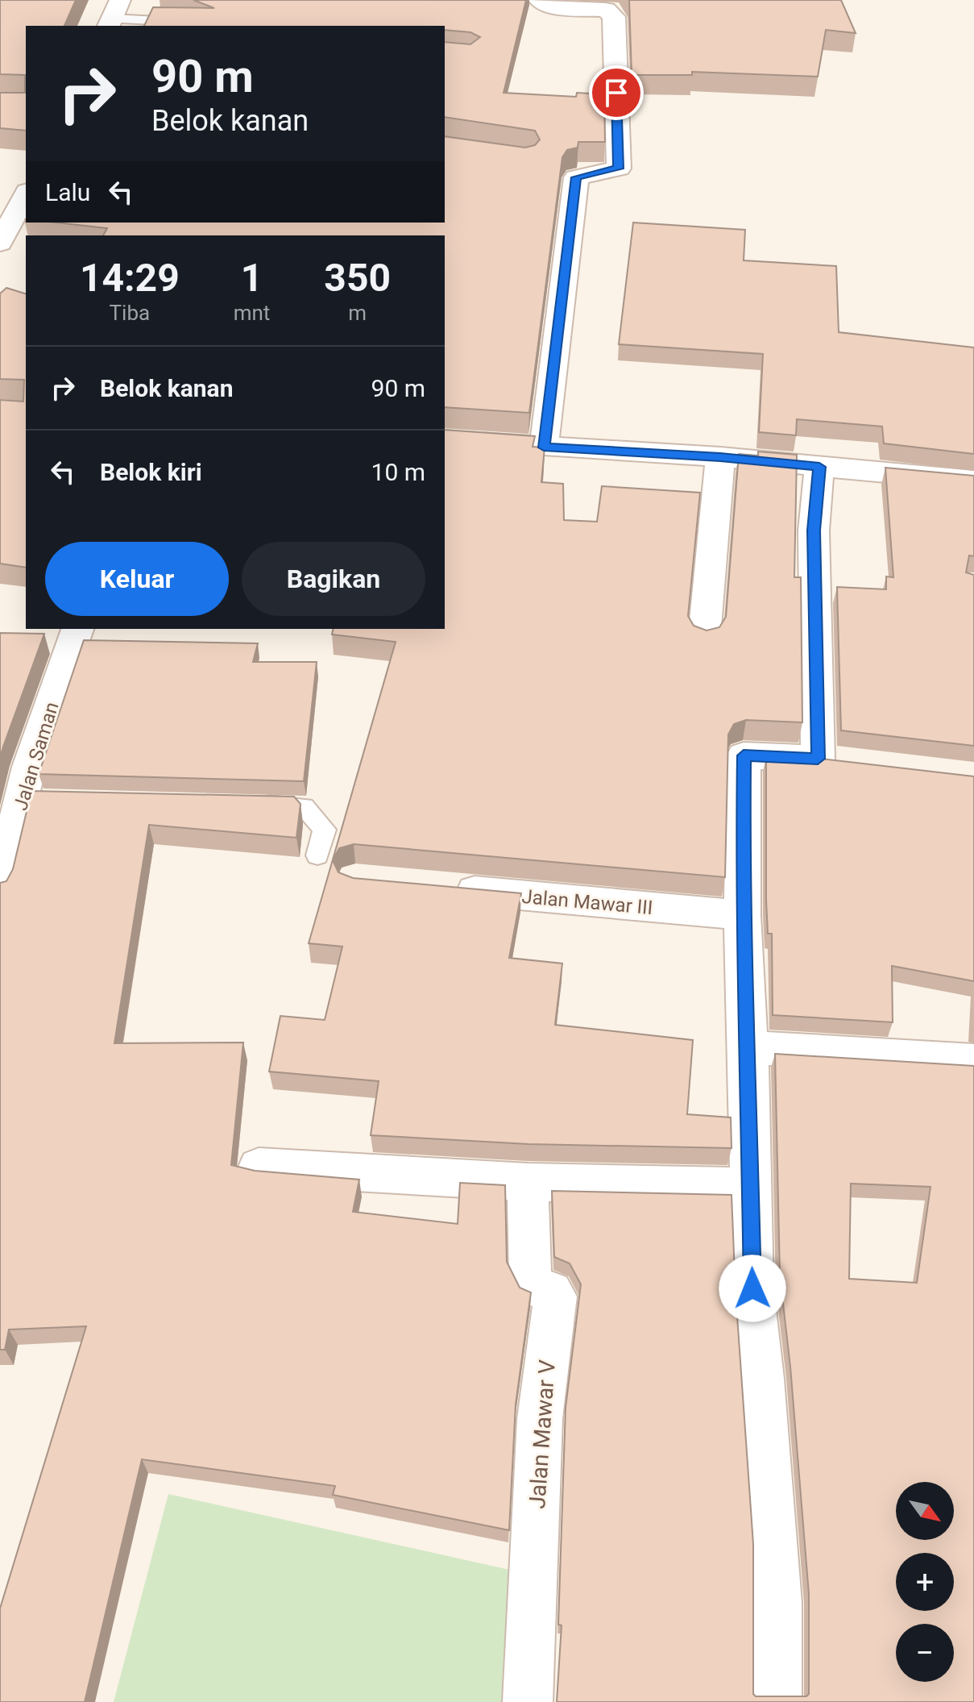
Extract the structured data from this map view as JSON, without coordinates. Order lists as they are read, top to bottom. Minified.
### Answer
{"streets":{"street":["Jalan Saman","Jalan Mawar III","Jalan Mawar V"]},"north":"bottom right","page":{"turn":["90 m","Belok kanan"],"then":"Lalu","eta":["14:29","Tiba","1","mnt","350","m"],"list":[{"name":"Belok kanan","value":"90 m"},{"name":"Belok kiri","value":"10 m"}],"buttons":["Keluar","Bagikan"],"map_buttons":["+","−"]}}
